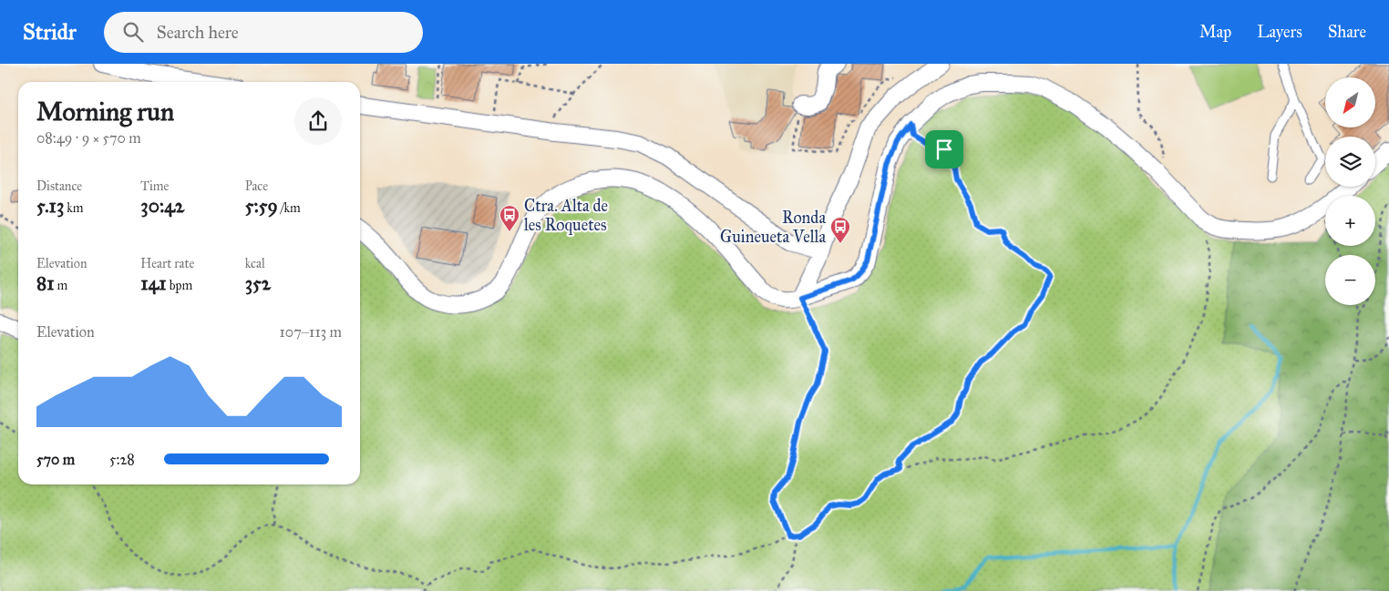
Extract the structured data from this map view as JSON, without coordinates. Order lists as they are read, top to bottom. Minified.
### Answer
{"places":{"bus stop":["Ctra. Alta de les Roquetes","Ronda Guineueta Vella"]},"north":"bottom left","page":{"header":"Stridr","search":"Search here","nav":["Map","Layers","Share"],"map_buttons":["+","−"],"heading":["Morning run","08:49 · 9 × 570 m"],"stats":[["Distance","5.13 km"],["Time","30:42"],["Pace","5:59 /km"],["Elevation","81 m"],["Heart rate","141 bpm"],["kcal","352"]],"chart":["Elevation","107–113 m"],"list":[{"name":"570 m","note":"5:28"}]}}
